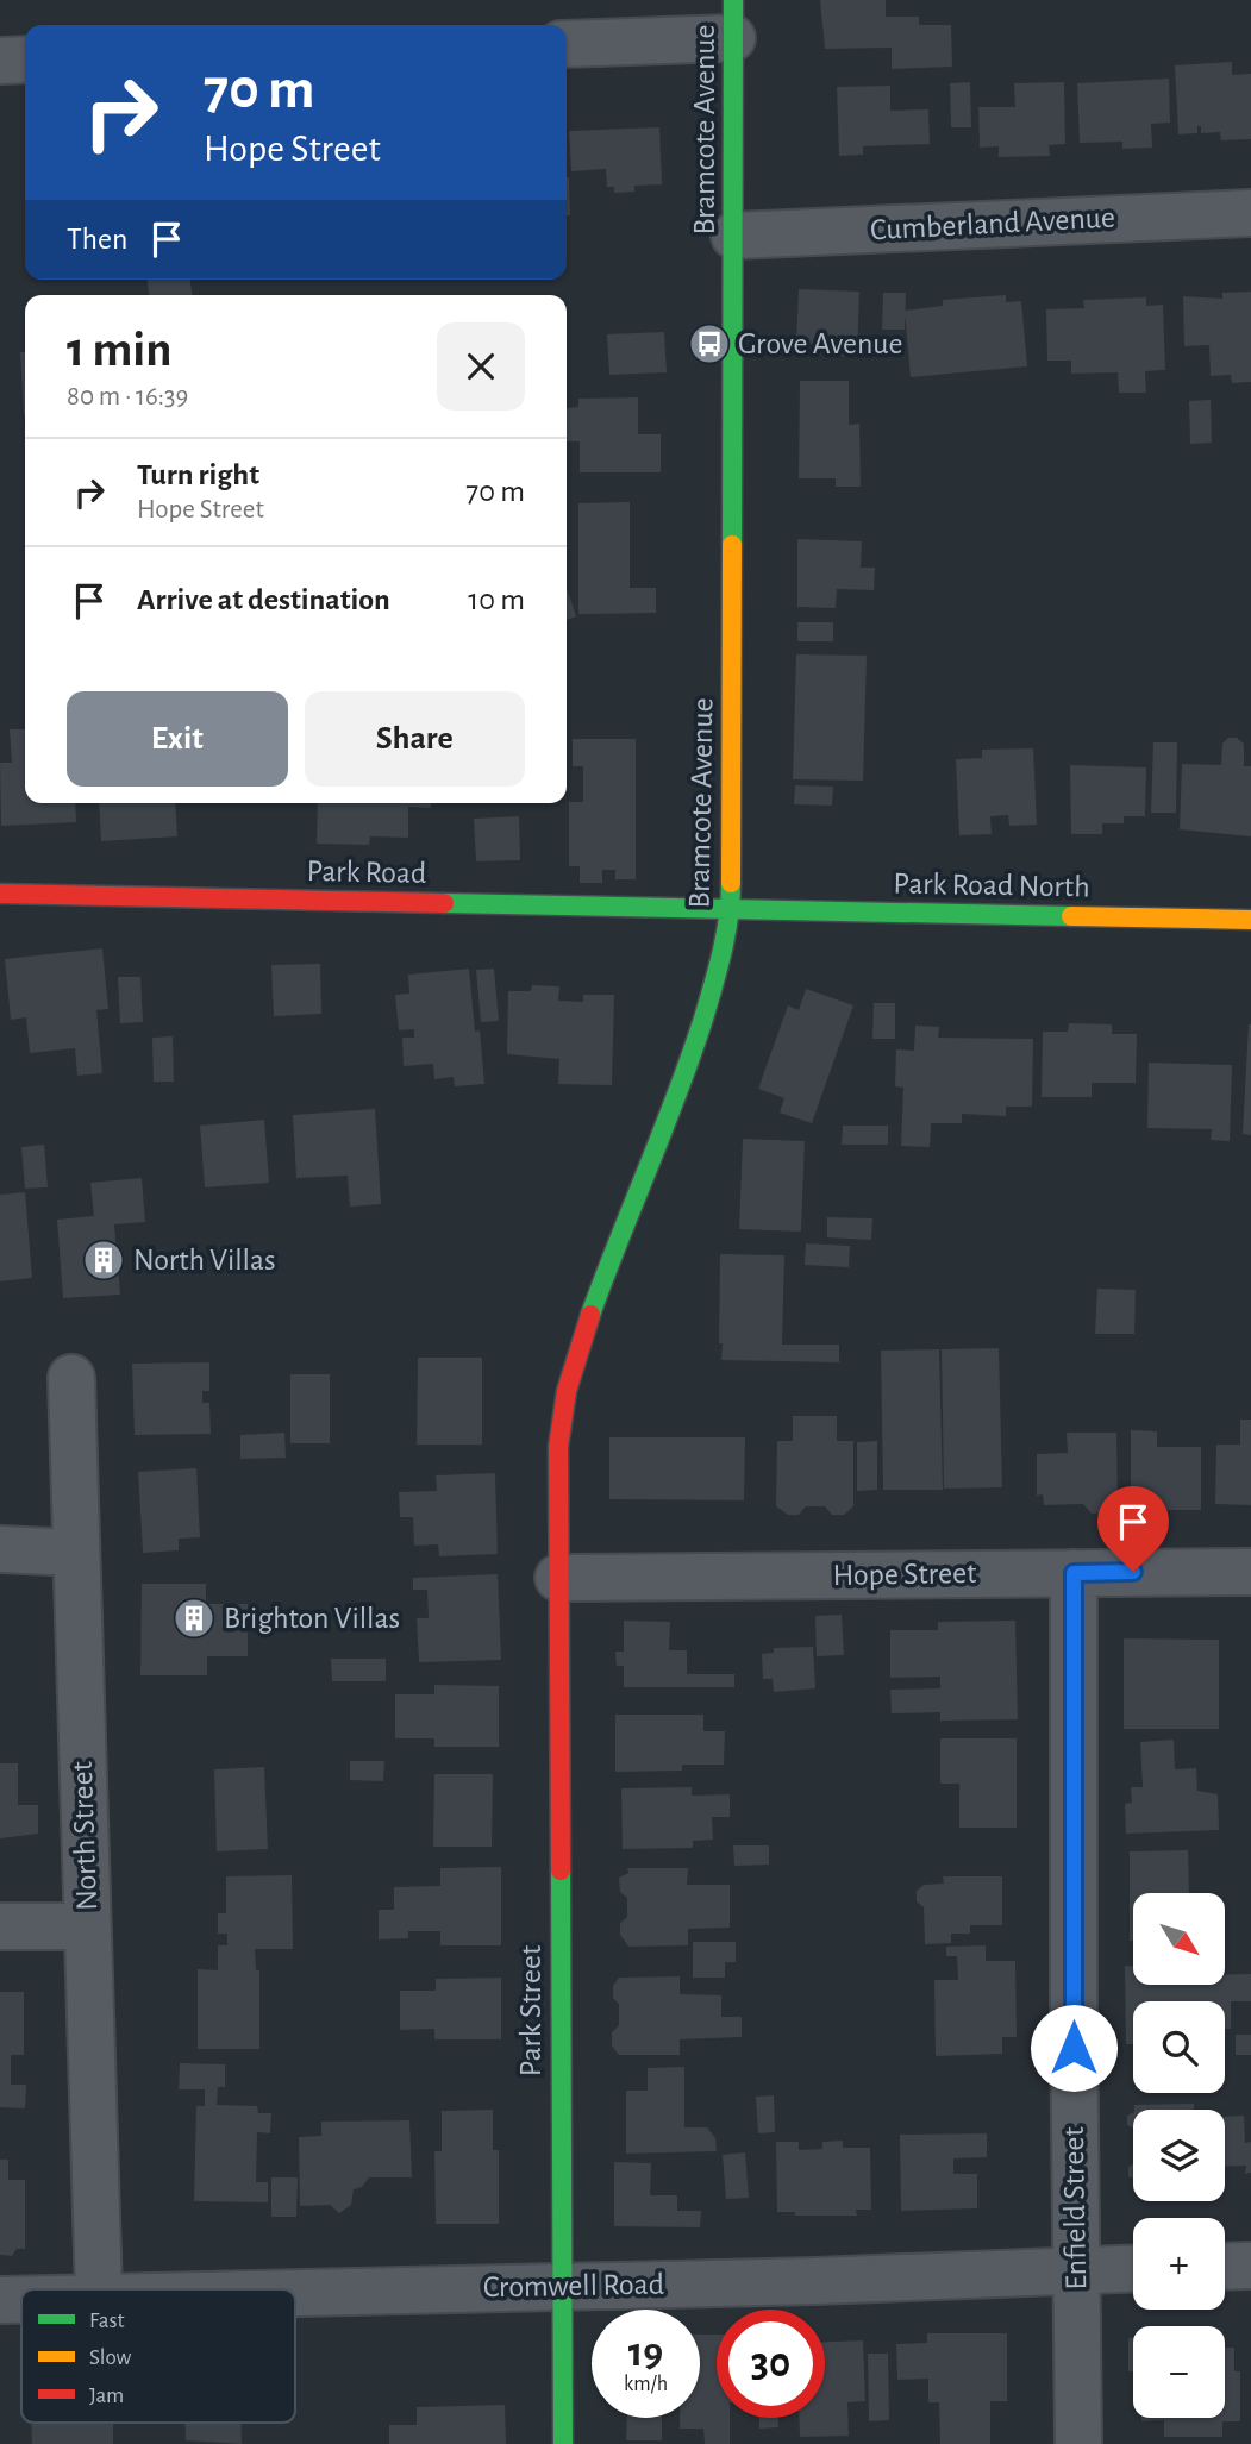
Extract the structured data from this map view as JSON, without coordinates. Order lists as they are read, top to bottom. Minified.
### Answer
{"streets":{"street":["Bramcote Avenue","Cumberland Avenue","Park Road","Park Road North","Hope Street","North Street","Park Street","Enfield Street","Cromwell Road"]},"crossings":[["Bramcote Avenue","Cumberland Avenue"],["Bramcote Avenue","Park Road"],["Bramcote Avenue","Park Road North"],["Bramcote Avenue","Hope Street"],["Bramcote Avenue","Park Street"],["Park Road","Park Road North"],["Hope Street","Park Street"],["Hope Street","Enfield Street"],["Park Street","Cromwell Road"],["Enfield Street","Cromwell Road"]],"places":{"bus stop":["Grove Avenue"],"building":["North Villas","Brighton Villas"]},"legend":["Fast","Slow","Jam"],"north":"bottom right","page":{"turn":["70 m","Hope Street"],"then":"Then","heading":["1 min","80 m · 16:39"],"list":[{"name":"Turn right","note":"Hope Street","value":"70 m"},{"name":"Arrive at destination","value":"10 m"}],"buttons":["Exit","Share"],"map_buttons":["+","−"],"speed":"19 km/h","limit":"30"}}
